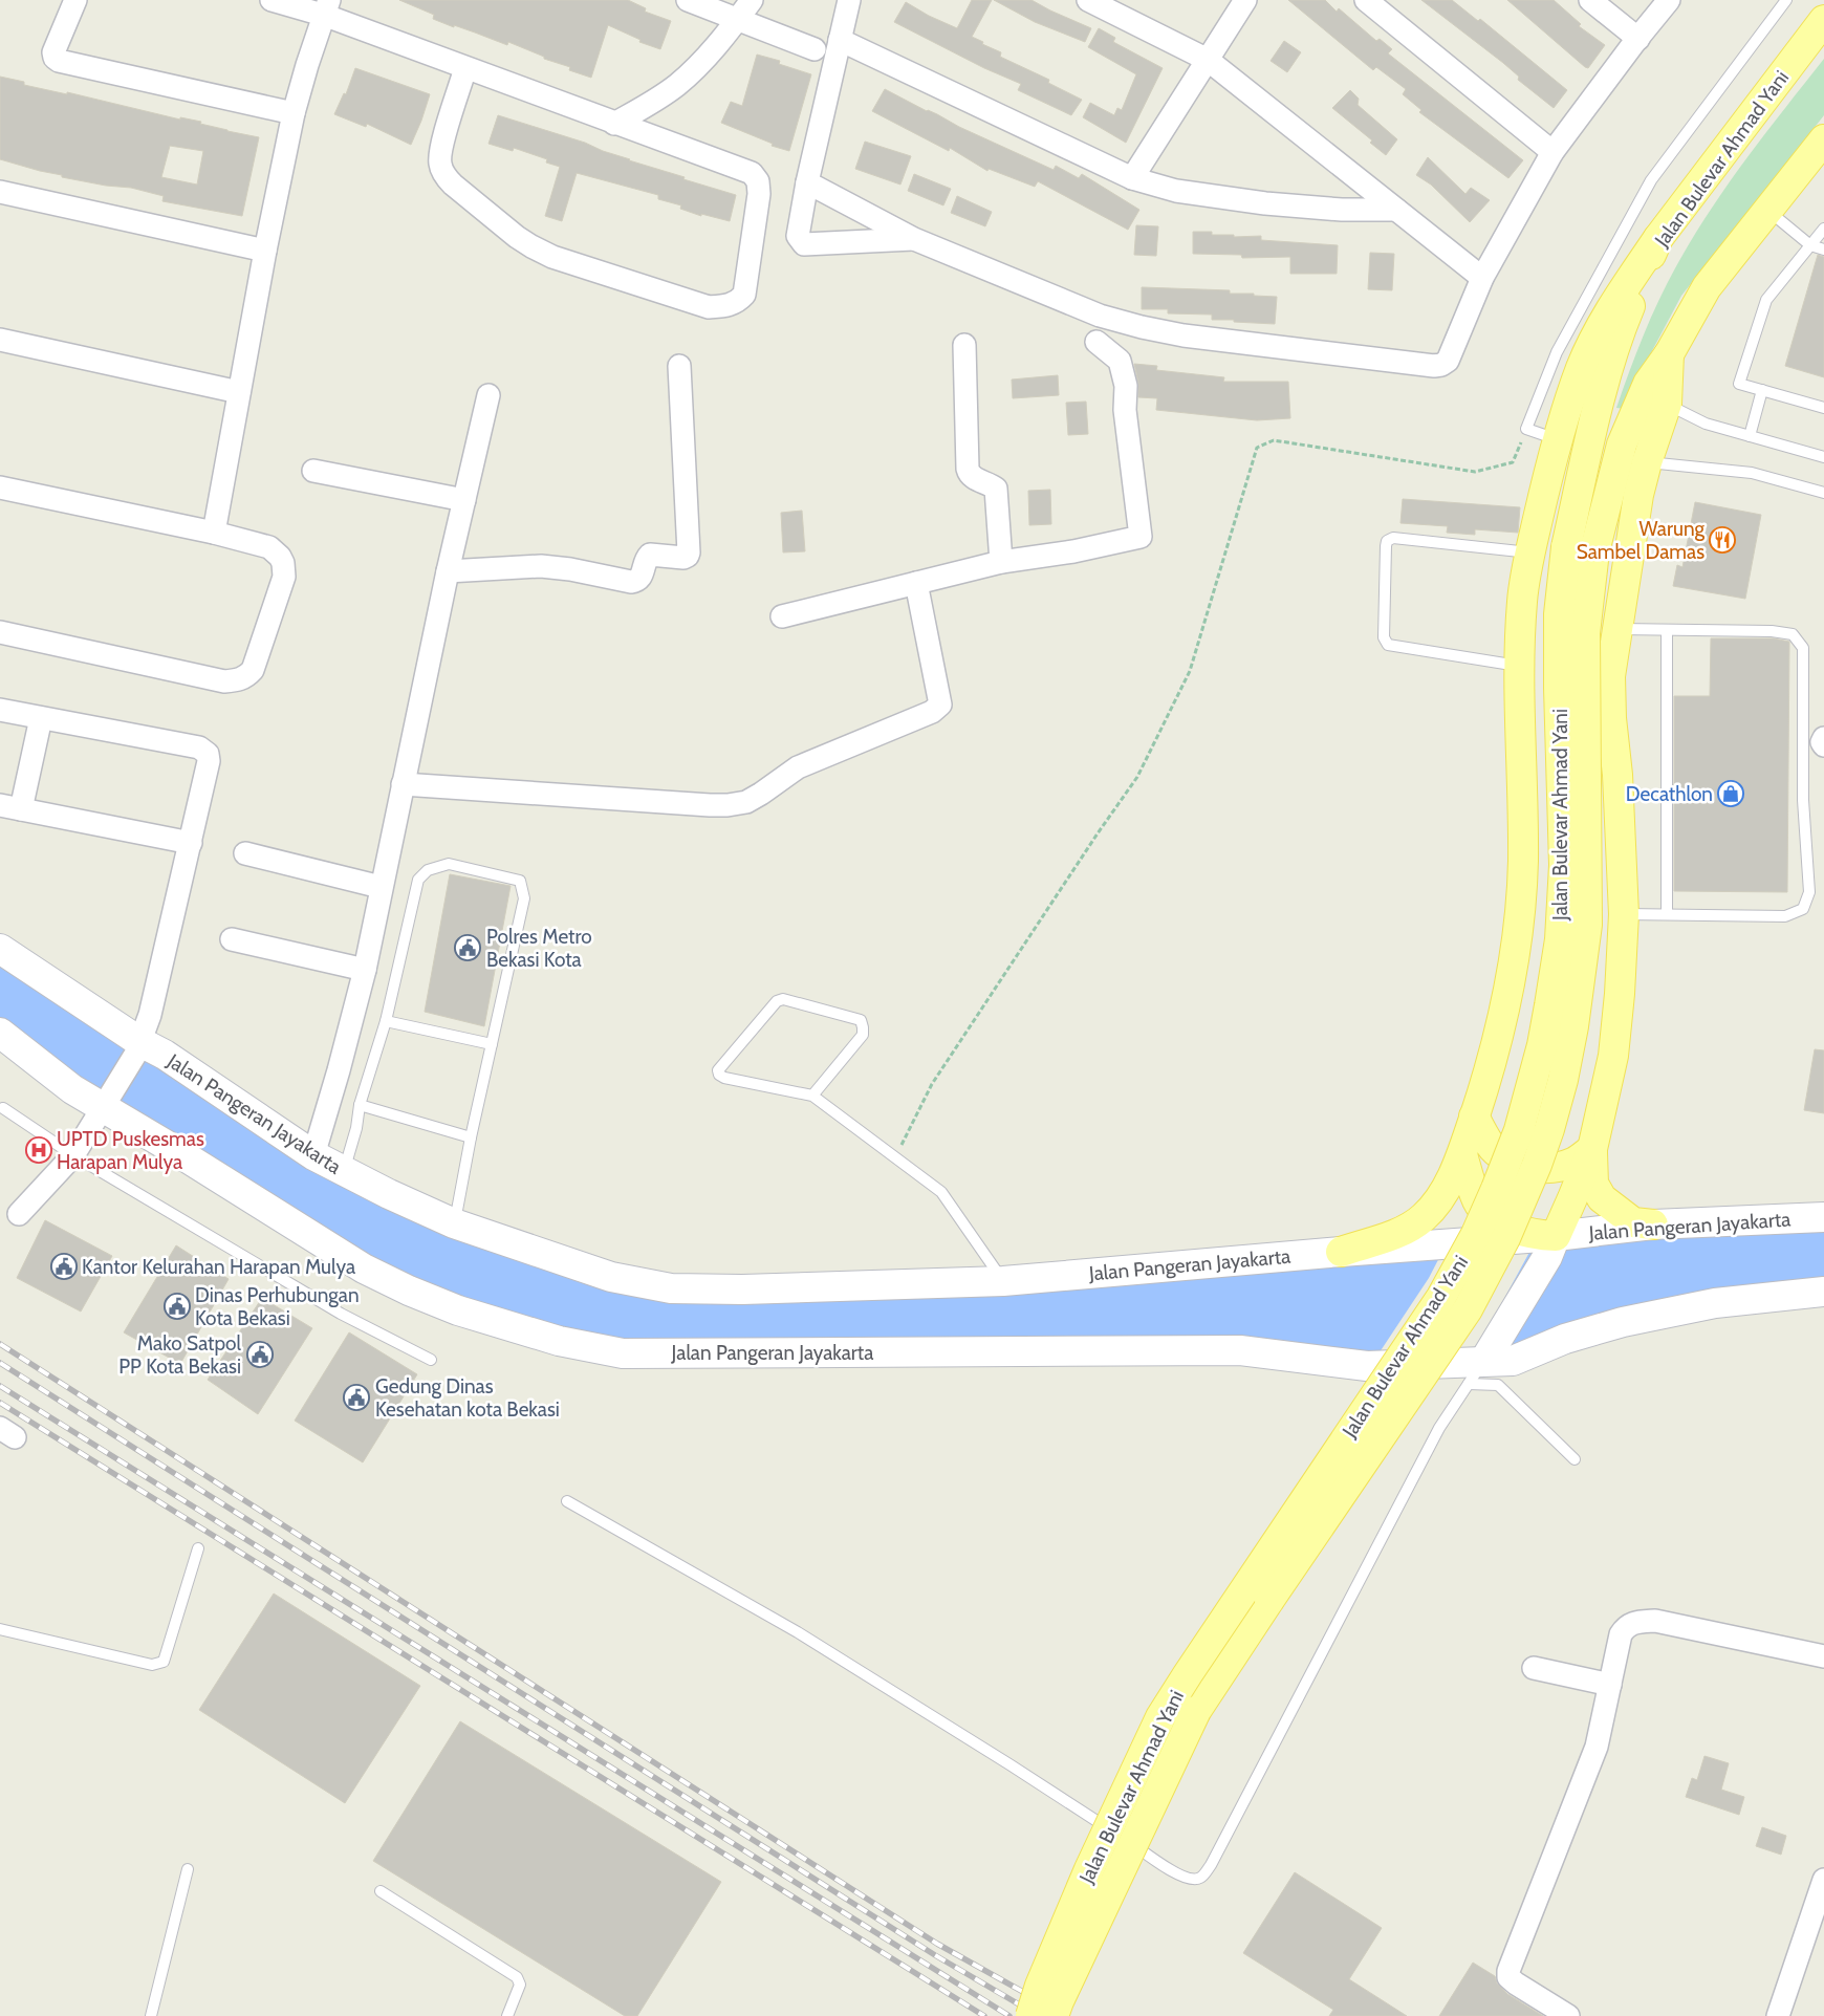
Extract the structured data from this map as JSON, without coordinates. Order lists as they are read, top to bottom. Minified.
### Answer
{"streets":{"main road":["Jalan Bulevar Ahmad Yani"],"street":["Jalan Pangeran Jayakarta"]},"places":{"restaurant":["Warung Sambel Damas"],"shop":["Decathlon"],"public building":["Polres Metro Bekasi Kota","Kantor Kelurahan Harapan Mulya","Dinas Perhubungan Kota Bekasi","Mako Satpol PP Kota Bekasi","Gedung Dinas Kesehatan kota Bekasi"],"hospital":["UPTD Puskesmas Harapan Mulya"]}}
